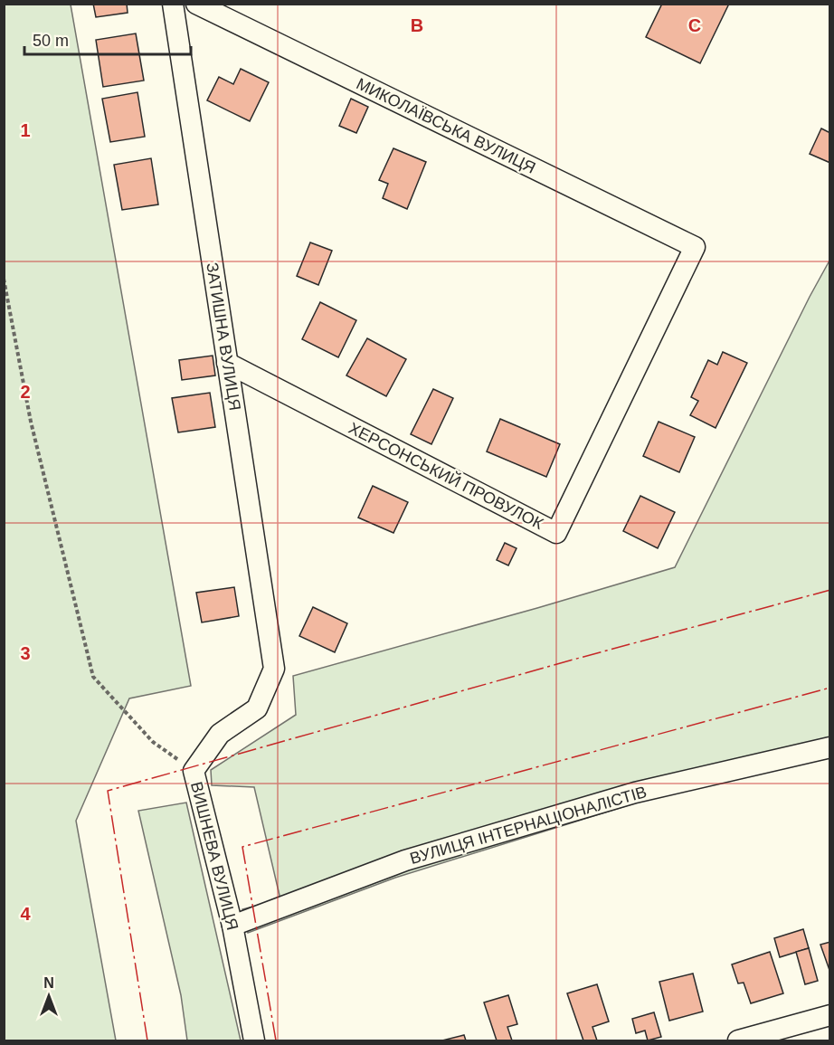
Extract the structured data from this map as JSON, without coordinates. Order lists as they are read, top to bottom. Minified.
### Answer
{"streets":{"street":["МИКОЛАЇВСЬКА ВУЛИЦЯ","ЗАТИШНА ВУЛИЦЯ","ХЕРСОНСЬКИЙ ПРОВУЛОК","ВУЛИЦЯ ІНТЕРНАЦІОНАЛІСТІВ","ВИШНЕВА ВУЛИЦЯ"]},"crossings":[["МИКОЛАЇВСЬКА ВУЛИЦЯ","ХЕРСОНСЬКИЙ ПРОВУЛОК"],["ЗАТИШНА ВУЛИЦЯ","ХЕРСОНСЬКИЙ ПРОВУЛОК"],["ЗАТИШНА ВУЛИЦЯ","ВИШНЕВА ВУЛИЦЯ"],["ВУЛИЦЯ ІНТЕРНАЦІОНАЛІСТІВ","ВИШНЕВА ВУЛИЦЯ"]],"scale_bar":"50 m","north":"top","grid":{"columns":["B","C"],"rows":["1","2","3","4"]}}
